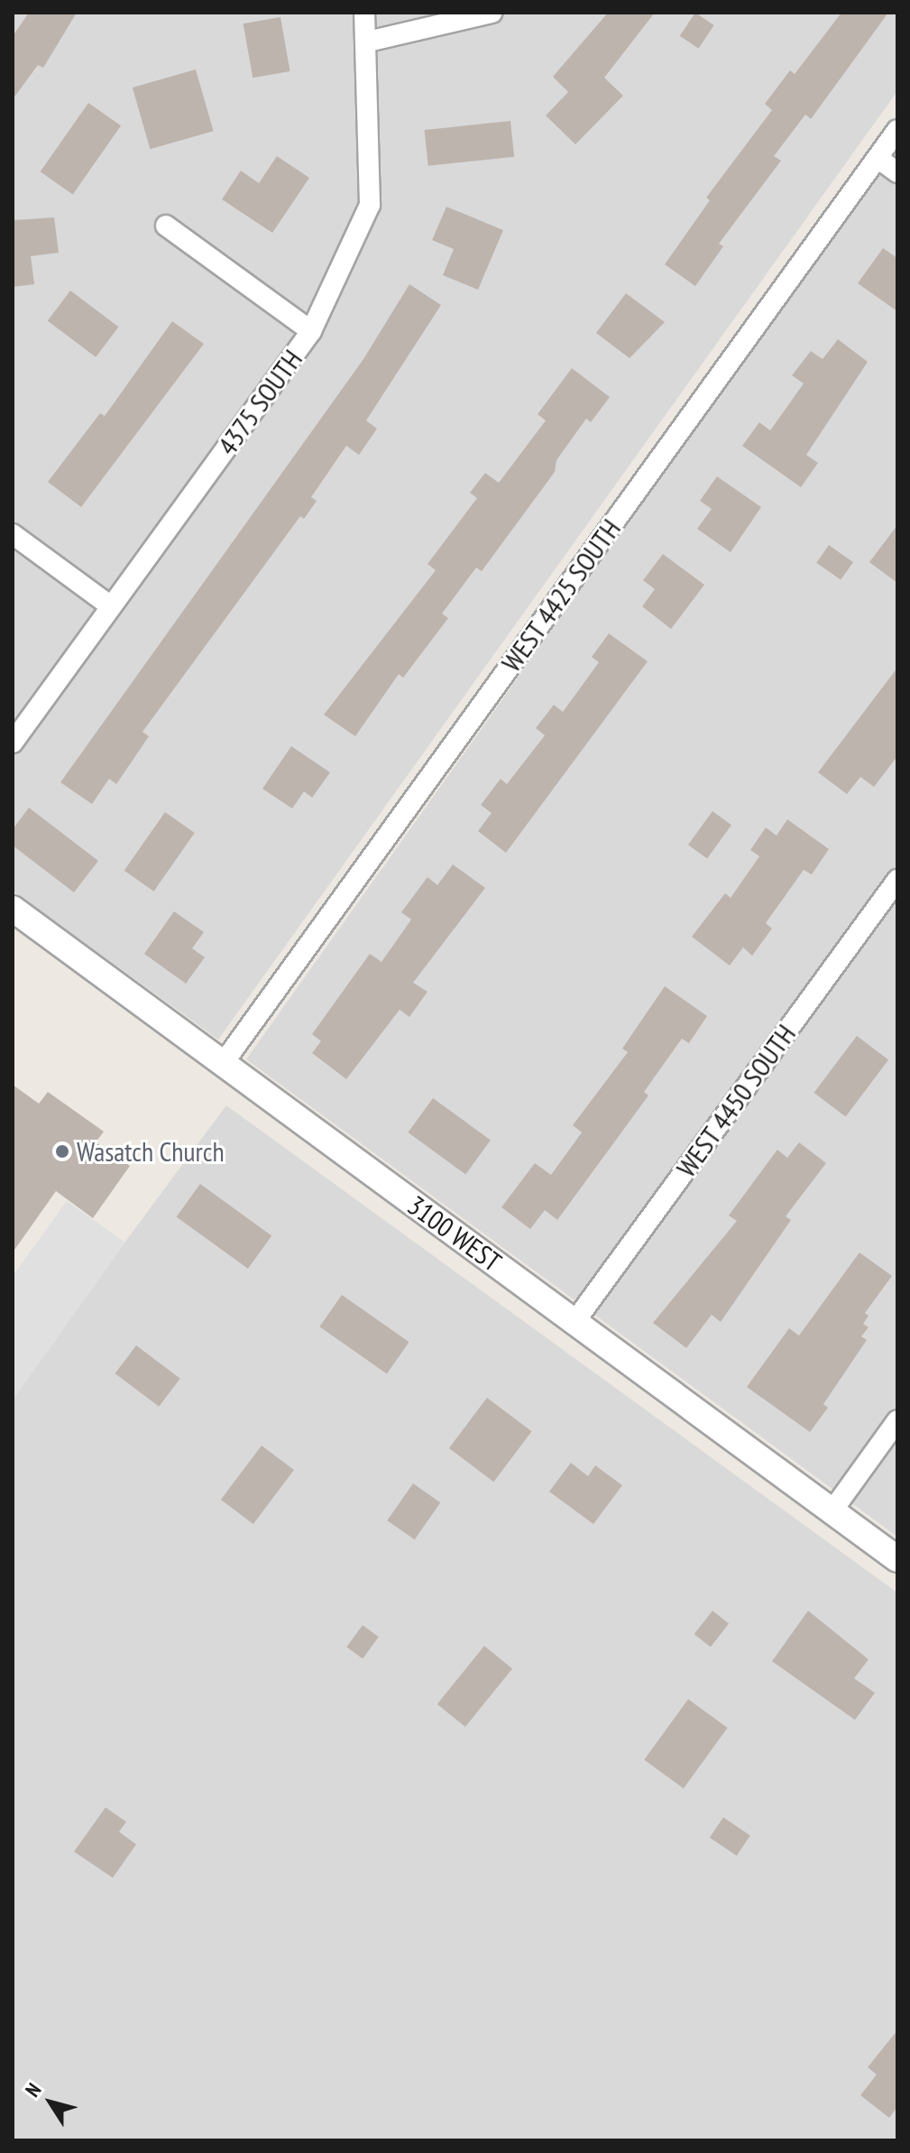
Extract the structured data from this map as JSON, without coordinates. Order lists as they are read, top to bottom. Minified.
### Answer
{"streets":{"street":["4375 SOUTH","WEST 4425 SOUTH","WEST 4450 SOUTH","3100 WEST"]},"crossings":[["WEST 4425 SOUTH","3100 WEST"],["WEST 4450 SOUTH","3100 WEST"]],"places":["Wasatch Church"],"north":"top left"}
